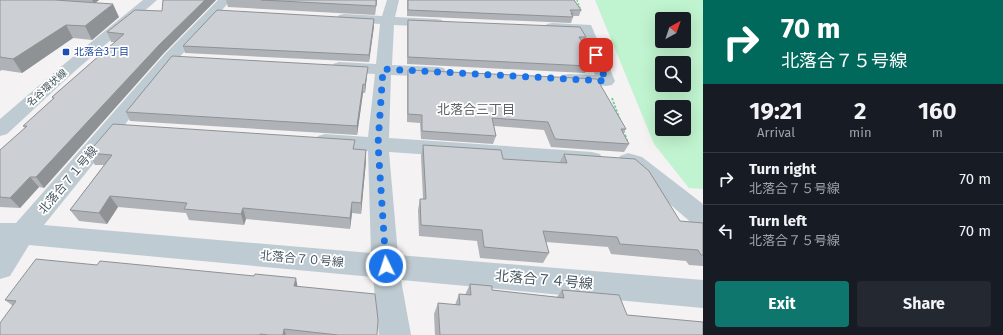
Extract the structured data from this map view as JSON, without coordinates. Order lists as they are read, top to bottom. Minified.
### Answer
{"streets":{"street":["名谷環状線","北落合７１号線","北落合７０号線","北落合７４号線"]},"crossings":[["北落合７１号線","北落合７０号線"],["北落合７０号線","北落合７４号線"]],"districts":["北落合三丁目"],"places":{"transit":["北落合3丁目"]},"north":"top right","page":{"turn":["70 m","北落合７５号線"],"eta":["19:21","Arrival","2","min","160","m"],"list":[{"name":"Turn right","note":"北落合７５号線","value":"70 m"},{"name":"Turn left","note":"北落合７５号線","value":"70 m"}],"buttons":["Exit","Share"]}}
